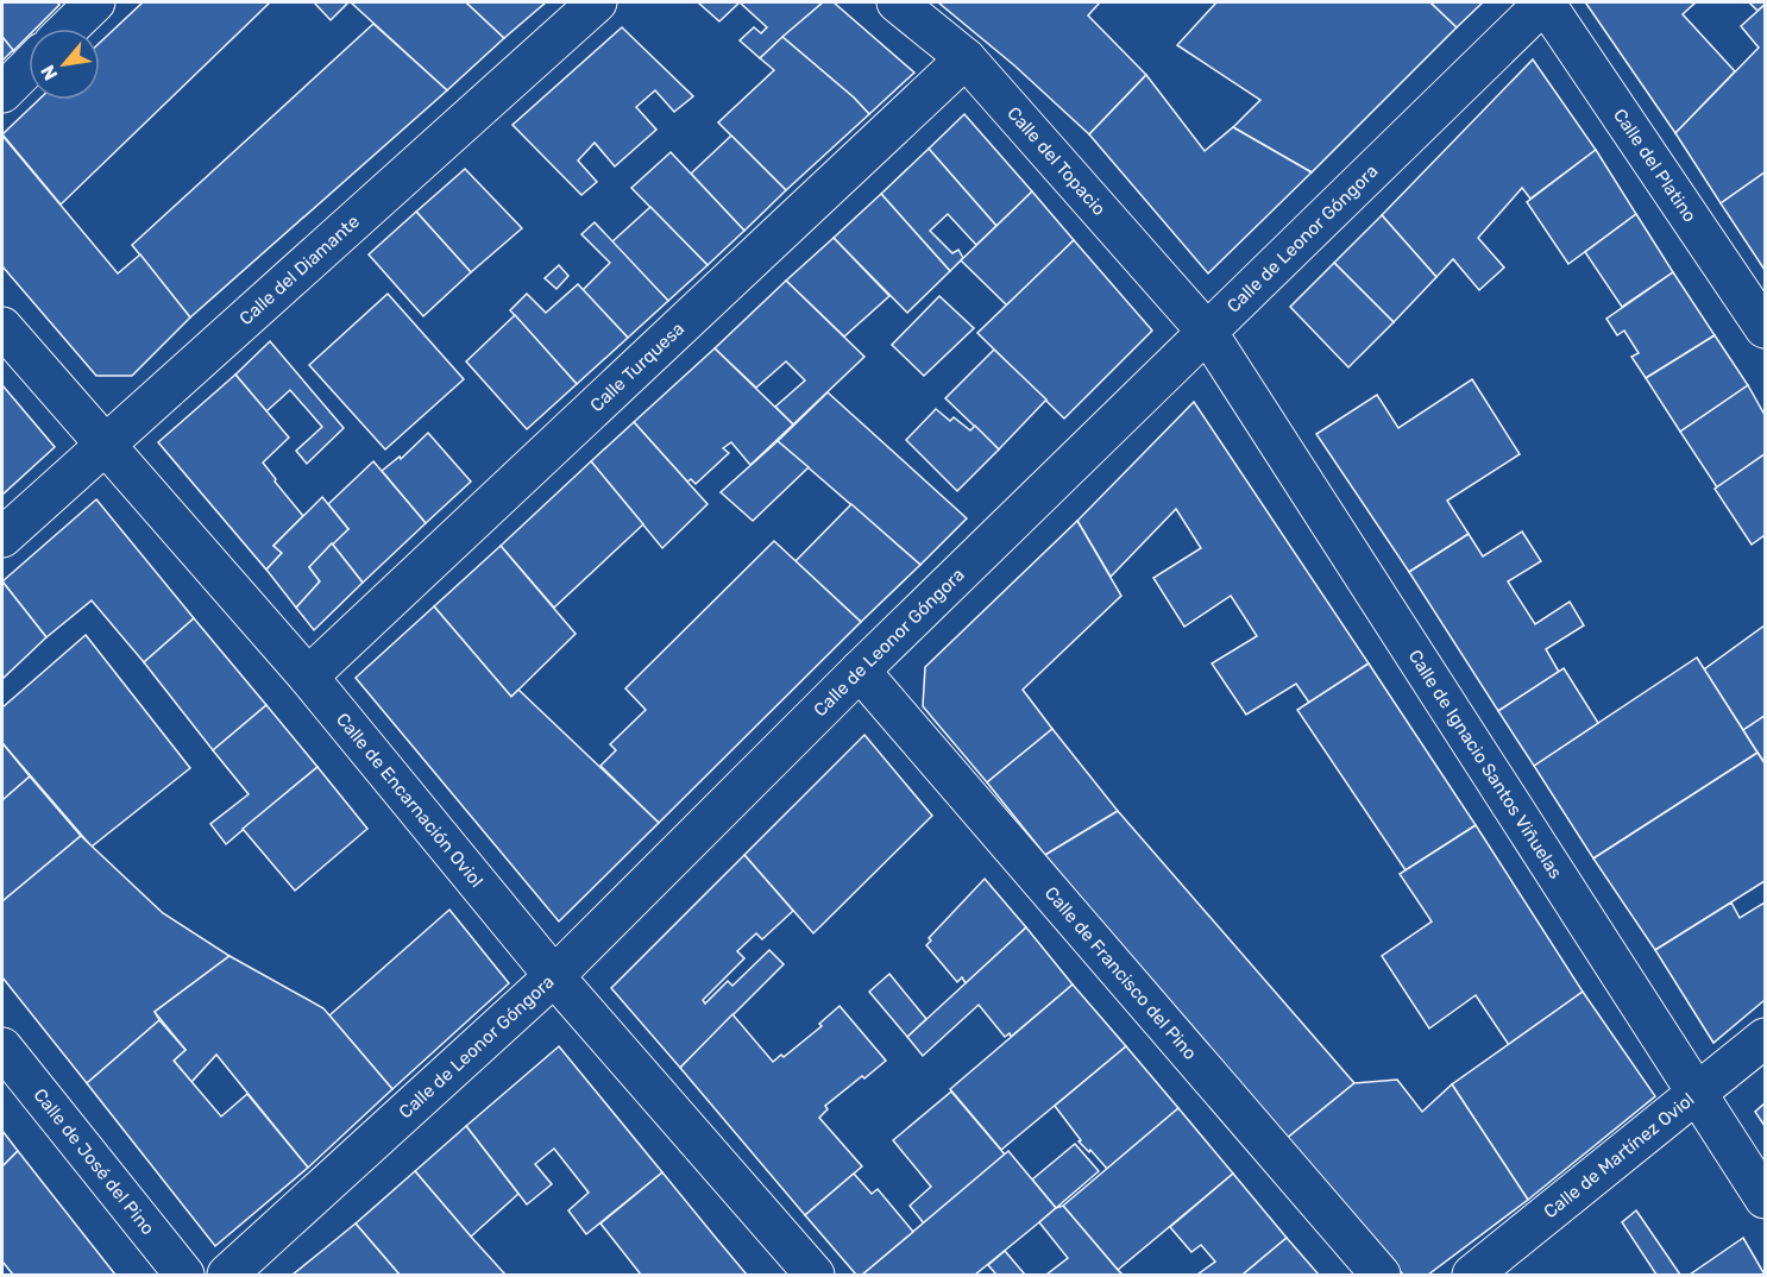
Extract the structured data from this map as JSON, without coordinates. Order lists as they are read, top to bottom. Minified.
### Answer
{"streets":{"street":["Calle del Topacio","Calle del Platino","Calle de Leonor Góngora","Calle del Diamante","Calle Turquesa","Calle de Ignacio Santos Viñuelas","Calle de Encarnación Oviol","Calle de Francisco del Pino","Calle de Martínez Oviol","Calle de José del Pino"]},"crossings":[["Calle del Topacio","Calle de Leonor Góngora"],["Calle del Topacio","Calle Turquesa"],["Calle del Topacio","Calle de Ignacio Santos Viñuelas"],["Calle del Platino","Calle de Leonor Góngora"],["Calle de Leonor Góngora","Calle de Ignacio Santos Viñuelas"],["Calle de Leonor Góngora","Calle de Encarnación Oviol"],["Calle de Leonor Góngora","Calle de Francisco del Pino"],["Calle del Diamante","Calle de Encarnación Oviol"],["Calle Turquesa","Calle de Encarnación Oviol"],["Calle de Ignacio Santos Viñuelas","Calle de Martínez Oviol"]],"north":"bottom left"}
